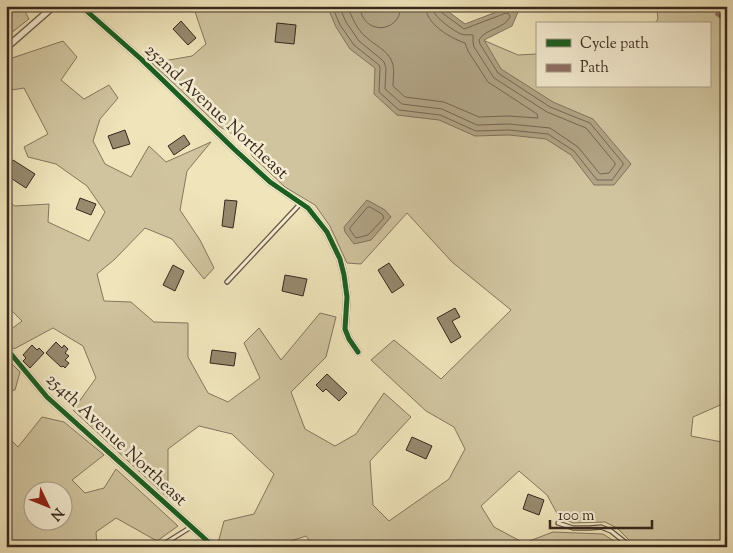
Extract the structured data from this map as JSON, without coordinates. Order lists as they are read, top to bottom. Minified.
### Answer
{"streets":{"street":["252nd Avenue Northeast","254th Avenue Northeast"]},"legend":["Cycle path","Path"],"scale_bar":"100 m","north":"bottom right"}
